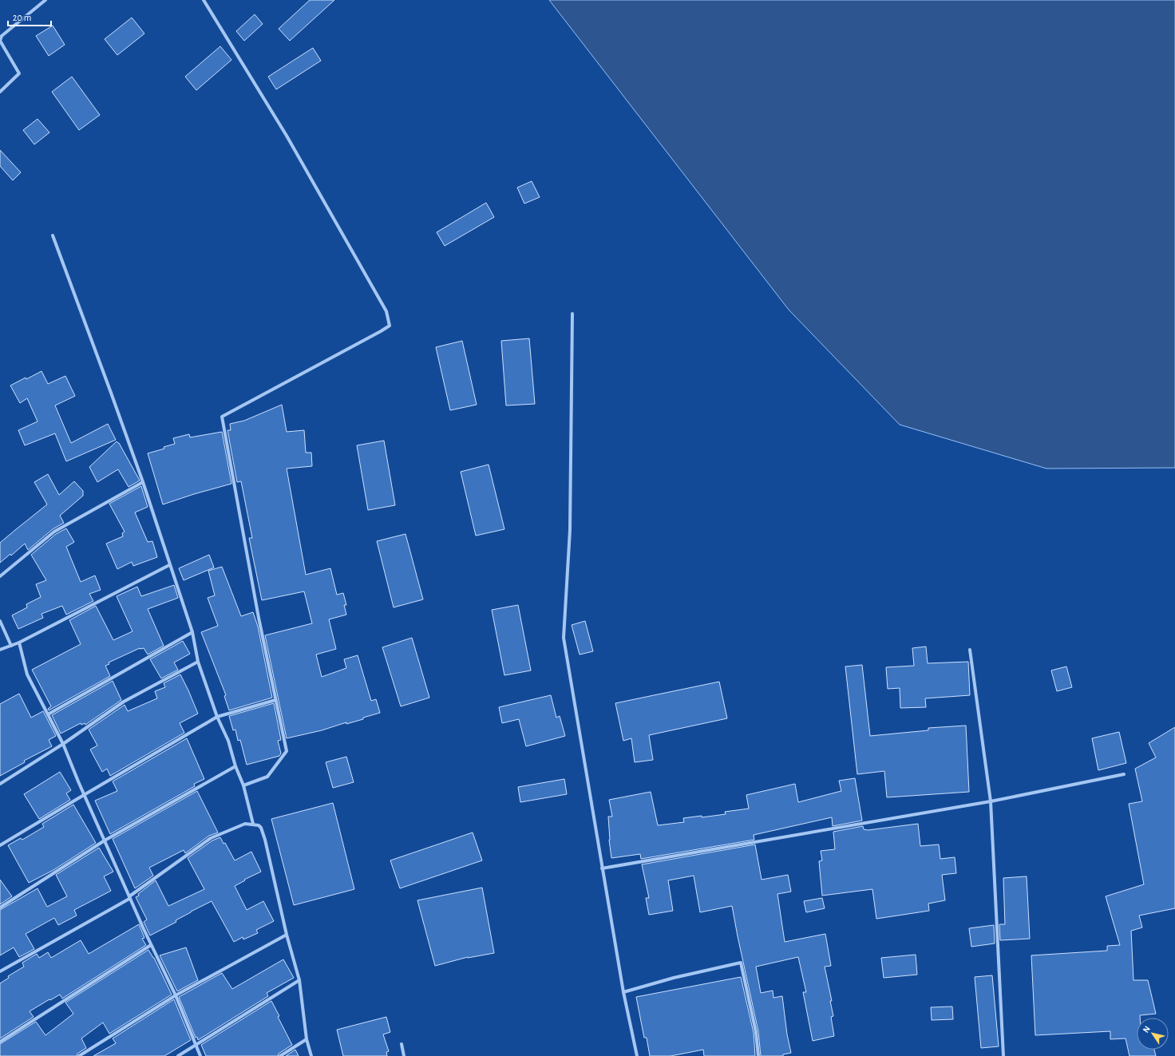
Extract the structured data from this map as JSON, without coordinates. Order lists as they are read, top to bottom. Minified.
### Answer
{"scale_bar":"20 m","north":"top left"}
